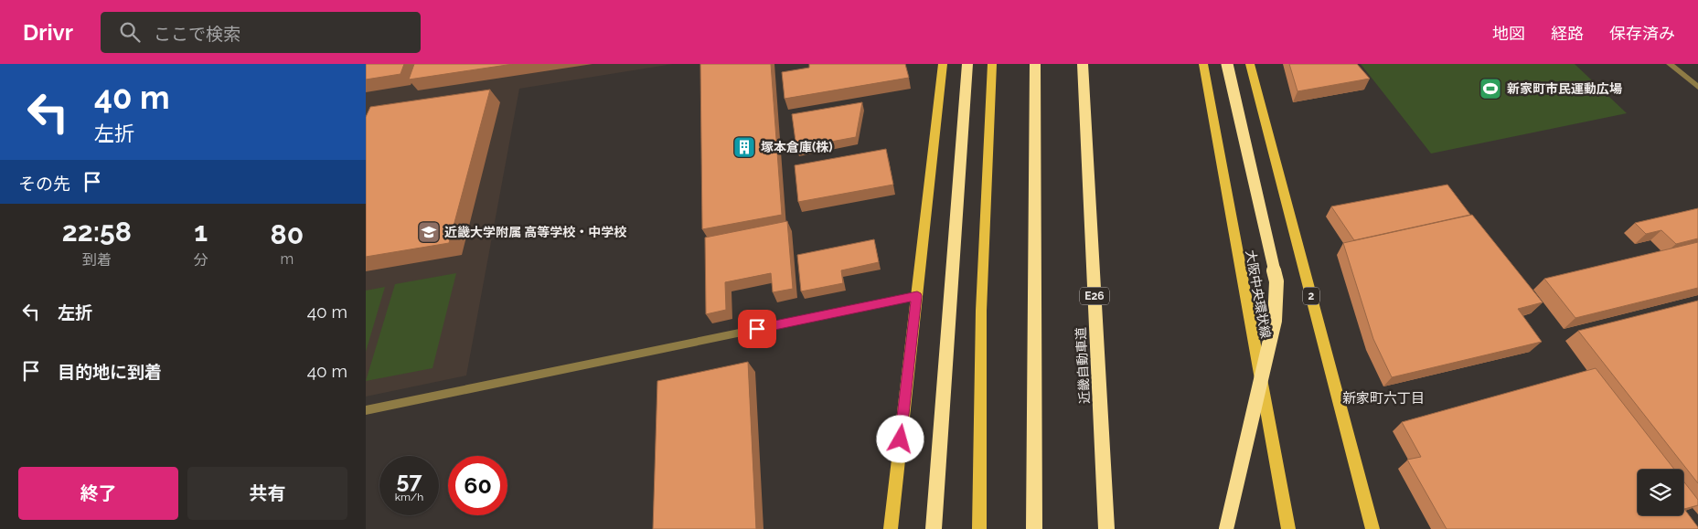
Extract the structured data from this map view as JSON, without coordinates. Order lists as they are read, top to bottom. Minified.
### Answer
{"streets":{"highway":["E26","近畿自動車道"],"main road":["大阪中央環状線","2"]},"districts":["新家町六丁目"],"places":{"sports":["新家町市民運動広場"],"building":["塚本倉庫(株)"],"school or university":["近畿大学附属 高等学校・中学校"]},"page":{"header":"Drivr","search":"ここで検索","nav":["地図","経路","保存済み"],"turn":["40 m","左折"],"then":"その先","eta":["22:58","到着","1","分","80","m"],"list":[{"name":"左折","value":"40 m"},{"name":"目的地に到着","value":"40 m"}],"speed":"57 km/h","limit":"60","buttons":["終了","共有"]}}
